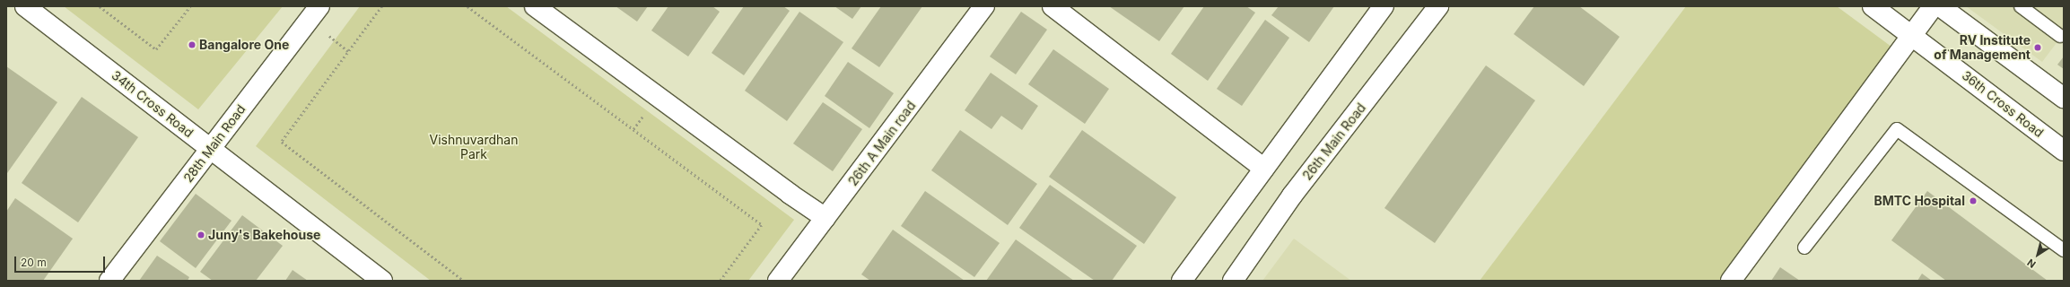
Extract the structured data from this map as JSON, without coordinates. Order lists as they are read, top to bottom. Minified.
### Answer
{"streets":{"street":["34th Cross Road","36th Cross Road","26th Main Road","28th Main Road","26th A Main road"]},"crossings":[["34th Cross Road","28th Main Road"]],"parks":["Vishnuvardhan Park"],"places":["Bangalore One","RV Institute of Management","BMTC Hospital","Juny's Bakehouse"],"scale_bar":"20 m","north":"bottom left"}
